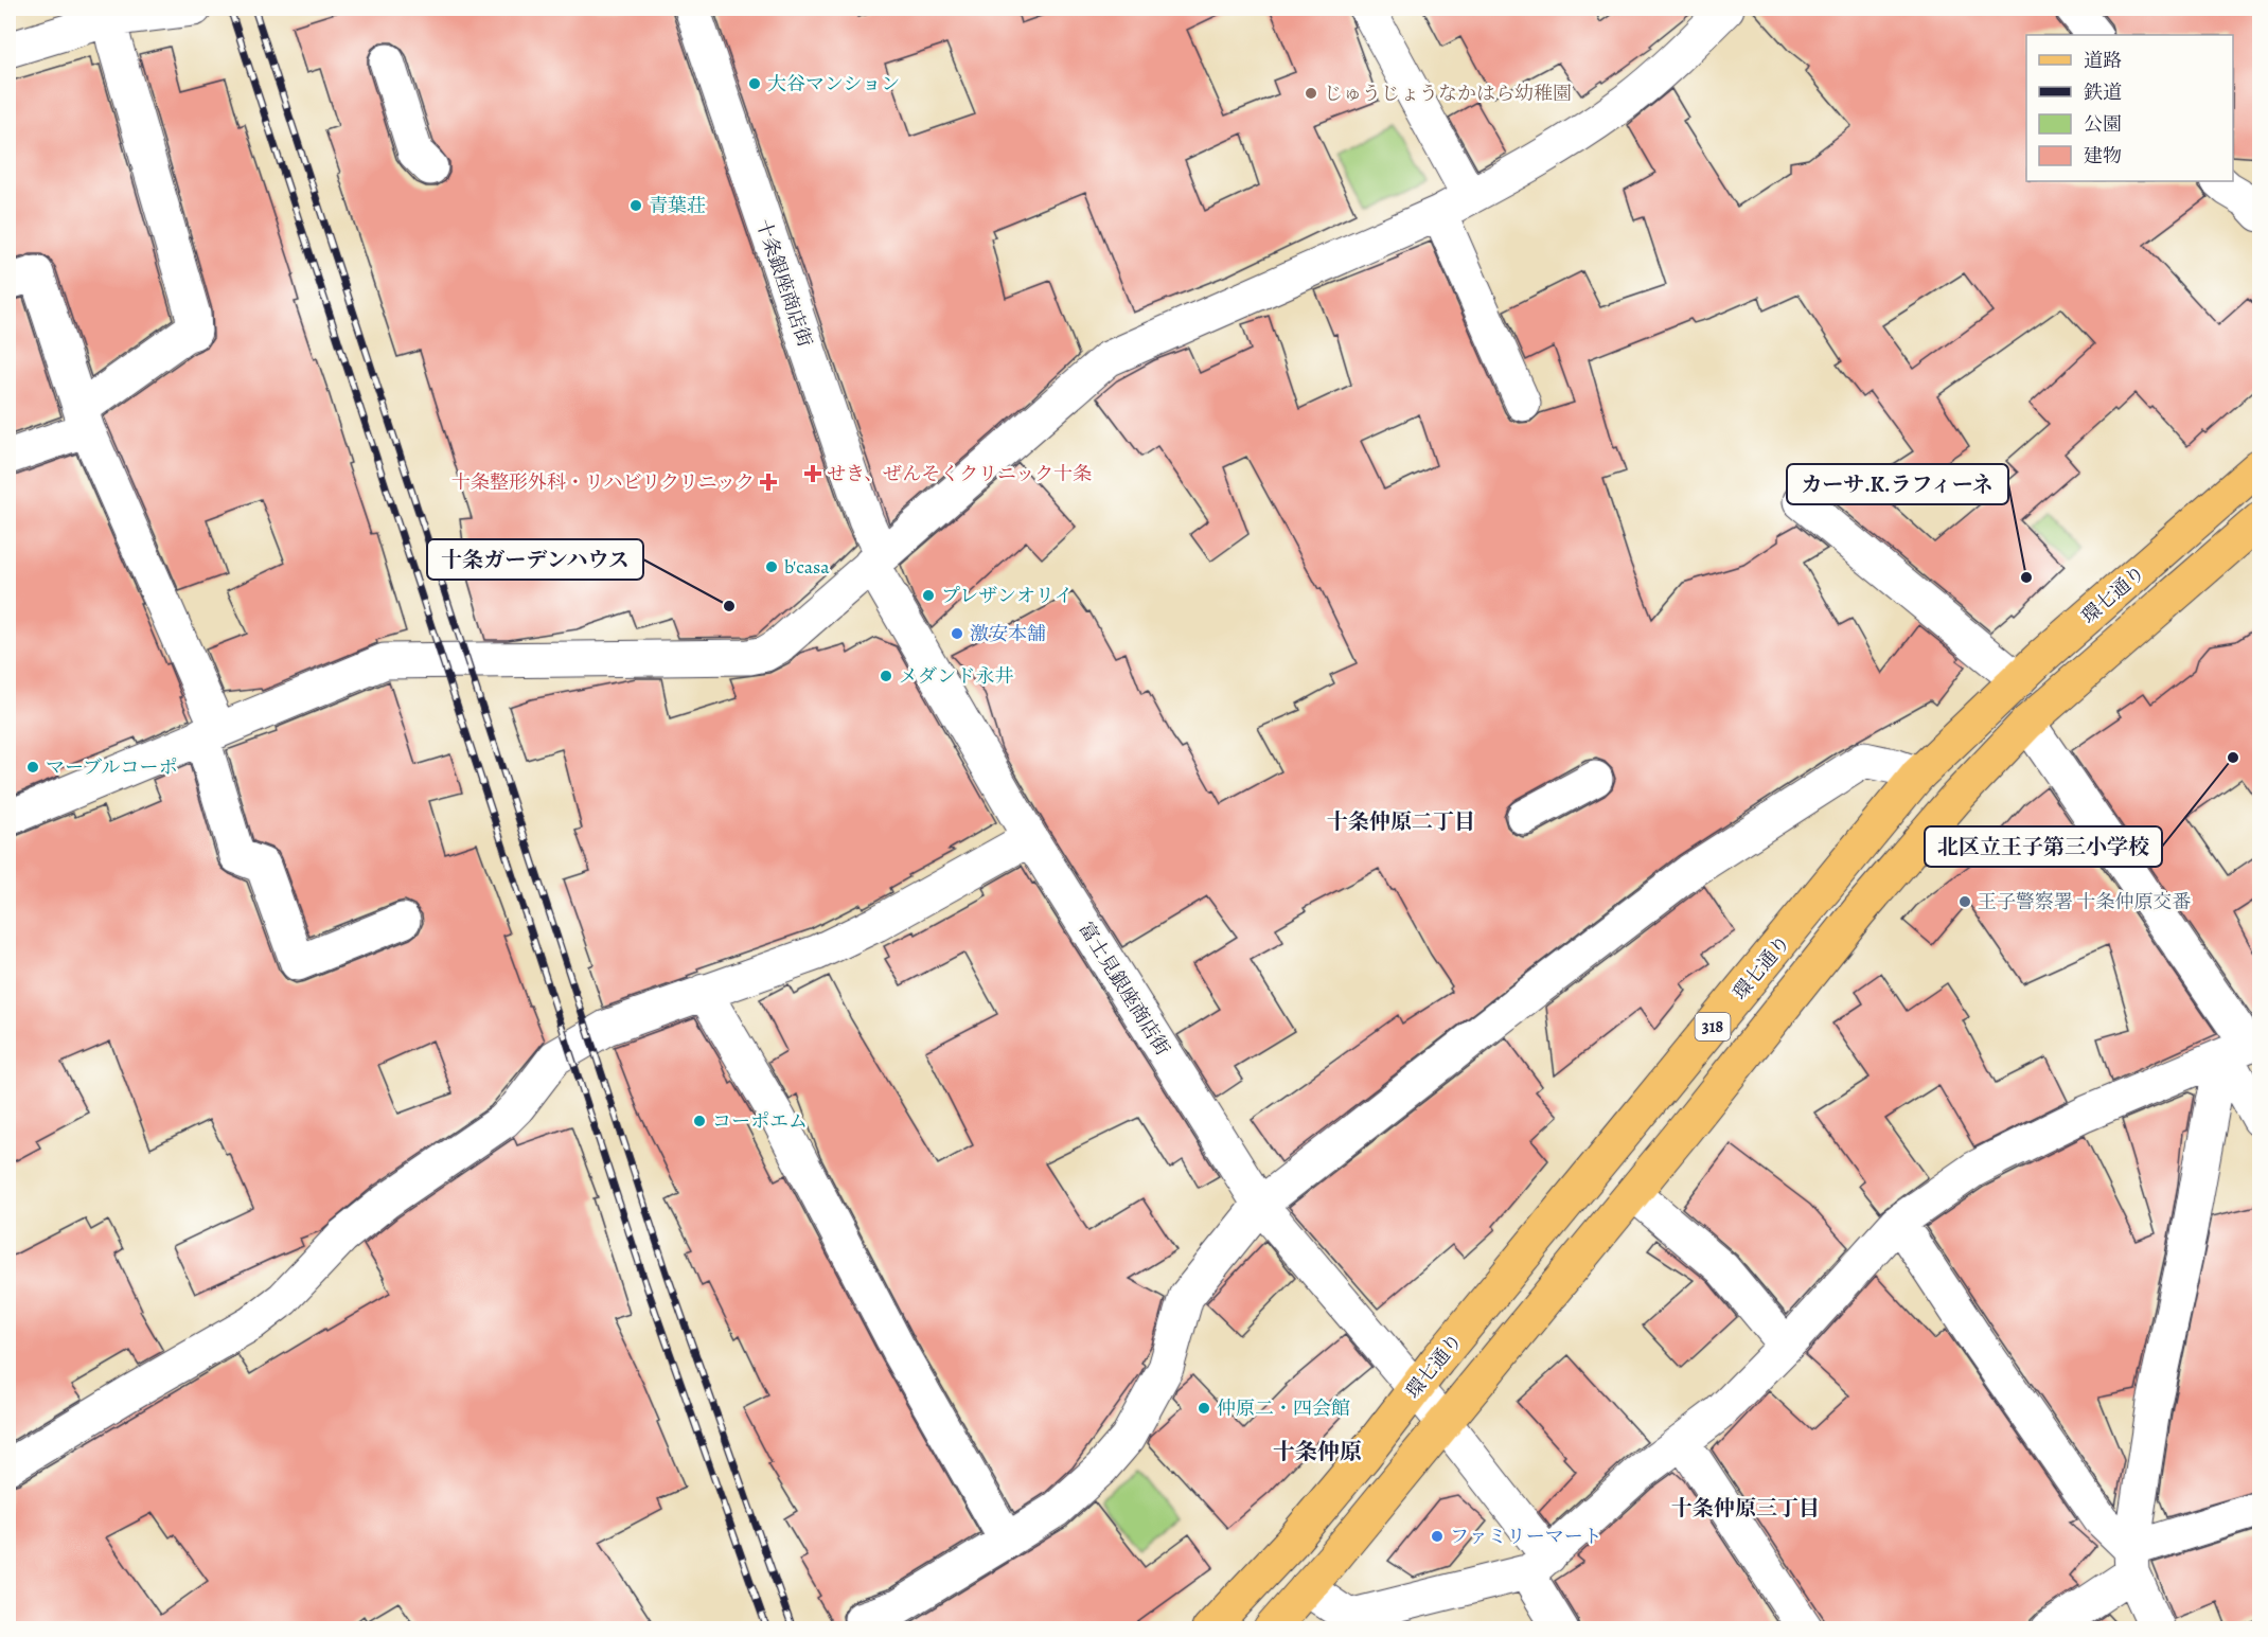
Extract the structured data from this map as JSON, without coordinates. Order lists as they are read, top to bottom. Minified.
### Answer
{"streets":{"main road":["環七通り","318"],"street":["十条銀座商店街","富士見銀座商店街"]},"crossings":[["十条銀座商店街","富士見銀座商店街"],["環七通り","富士見銀座商店街"]],"districts":["十条仲原二丁目","十条仲原","十条仲原三丁目"],"places":{"other":["大谷マンション","じゅうじょうなかはら幼稚園","青葉荘","b'casa","カーサ.K.ラフィーネ","プレザンオリイ","十条ガーデンハウス","激安本舗","メダンド永井","北区立王子第三小学校","マーブルコーポ","王子警察署 十条仲原交番","コーポエム","仲原二・四会館","ファミリーマート"],"health":["せき、ぜんそくクリニック十条","十条整形外科・リハビリクリニック"]},"legend":["道路","鉄道","公園","建物"]}
